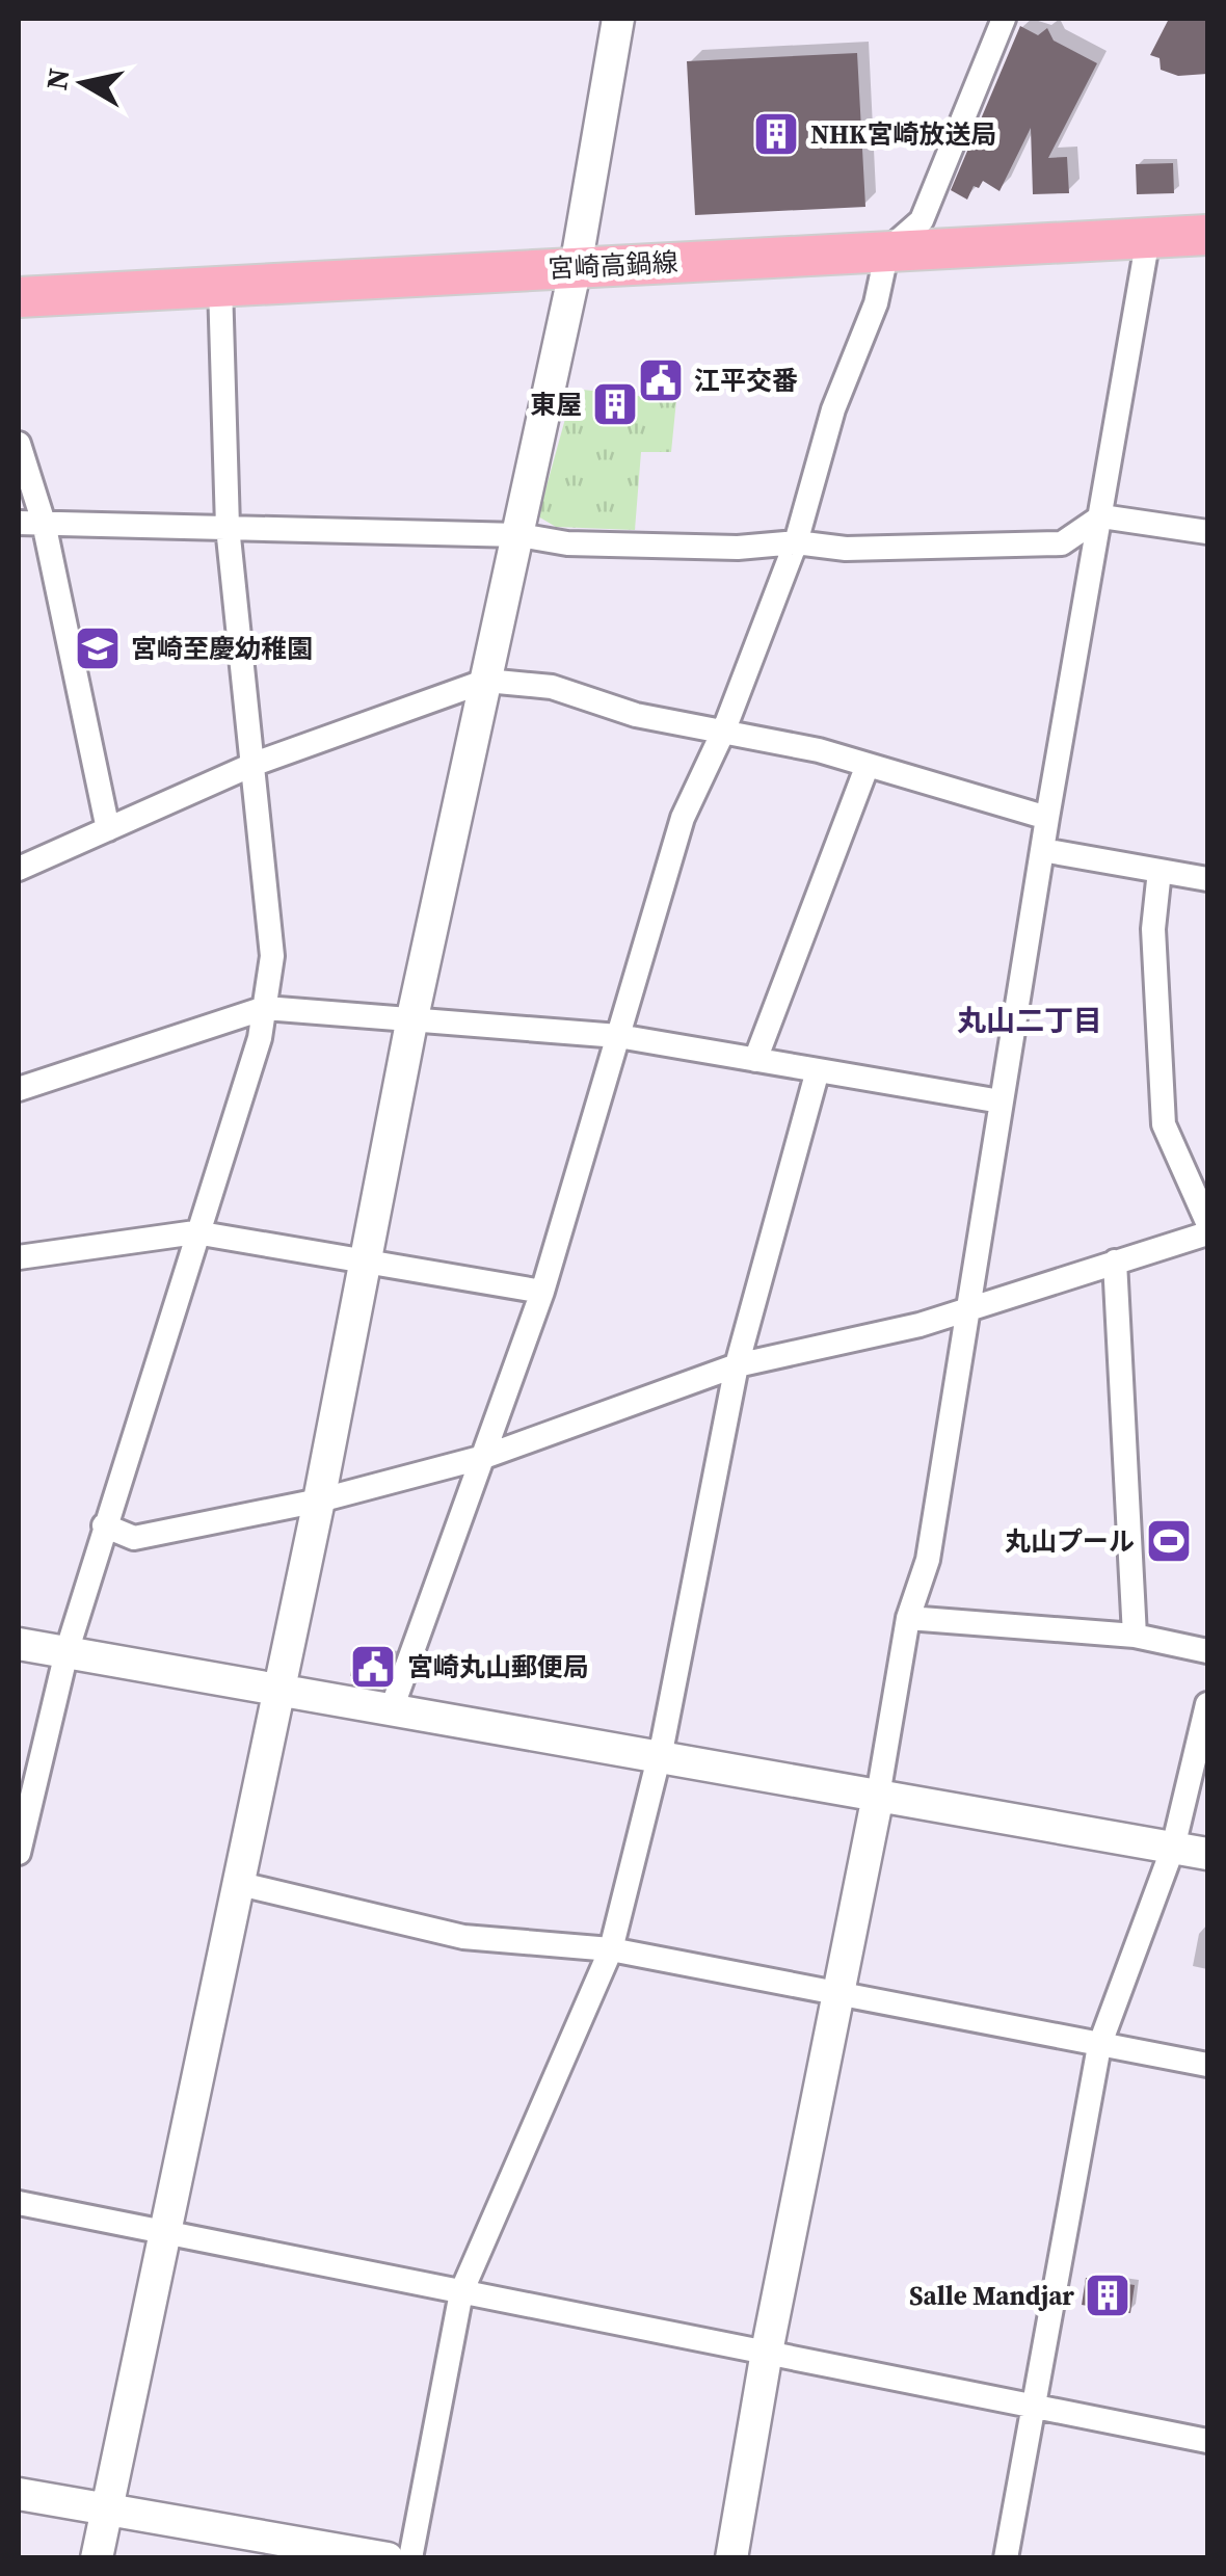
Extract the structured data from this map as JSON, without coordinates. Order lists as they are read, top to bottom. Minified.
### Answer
{"streets":{"main road":["宮崎高鍋線"]},"districts":["丸山二丁目"],"places":{"building":["NHK宮崎放送局","東屋","Salle Mandjar"],"public building":["江平交番","宮崎丸山郵便局"],"school or university":["宮崎至慶幼稚園"],"sports":["丸山プール"]},"north":"left"}
